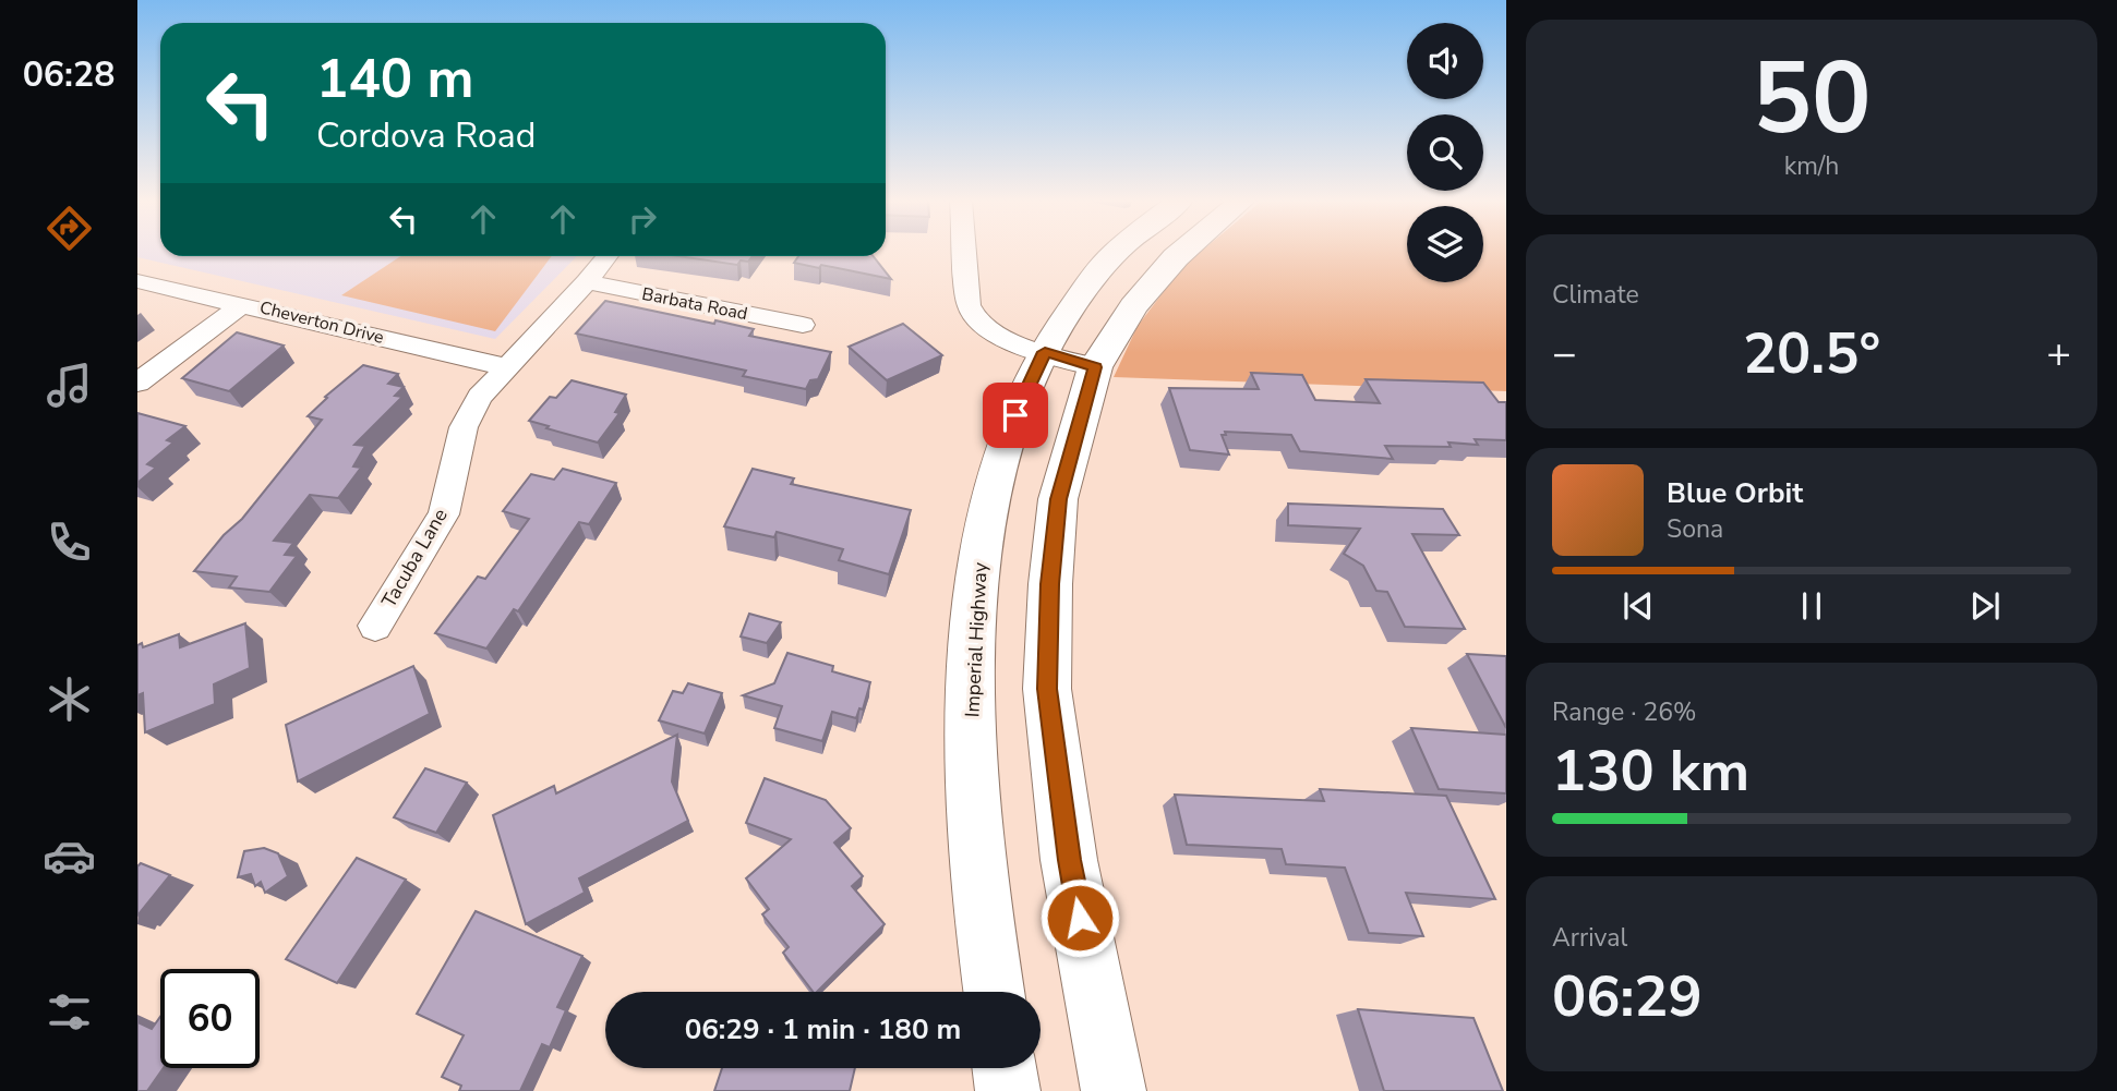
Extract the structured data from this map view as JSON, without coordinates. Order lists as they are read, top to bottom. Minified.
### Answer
{"streets":{"main road":["Imperial Highway"],"street":["Barbata Road","Cheverton Drive","Tacuba Lane"]},"crossings":[["Barbata Road","Tacuba Lane"],["Cheverton Drive","Tacuba Lane"]],"page":{"tabs":"06:28","tile":[["50","km/h"],"Climate",["Range · 26%","130 km"],["Arrival","06:29"]],"turn":["140 m","Cordova Road"],"heat":["−","20.5°","+"],"song":["Blue Orbit","Sona"],"limit":"60","trip":"06:29 · 1 min · 180 m"}}
